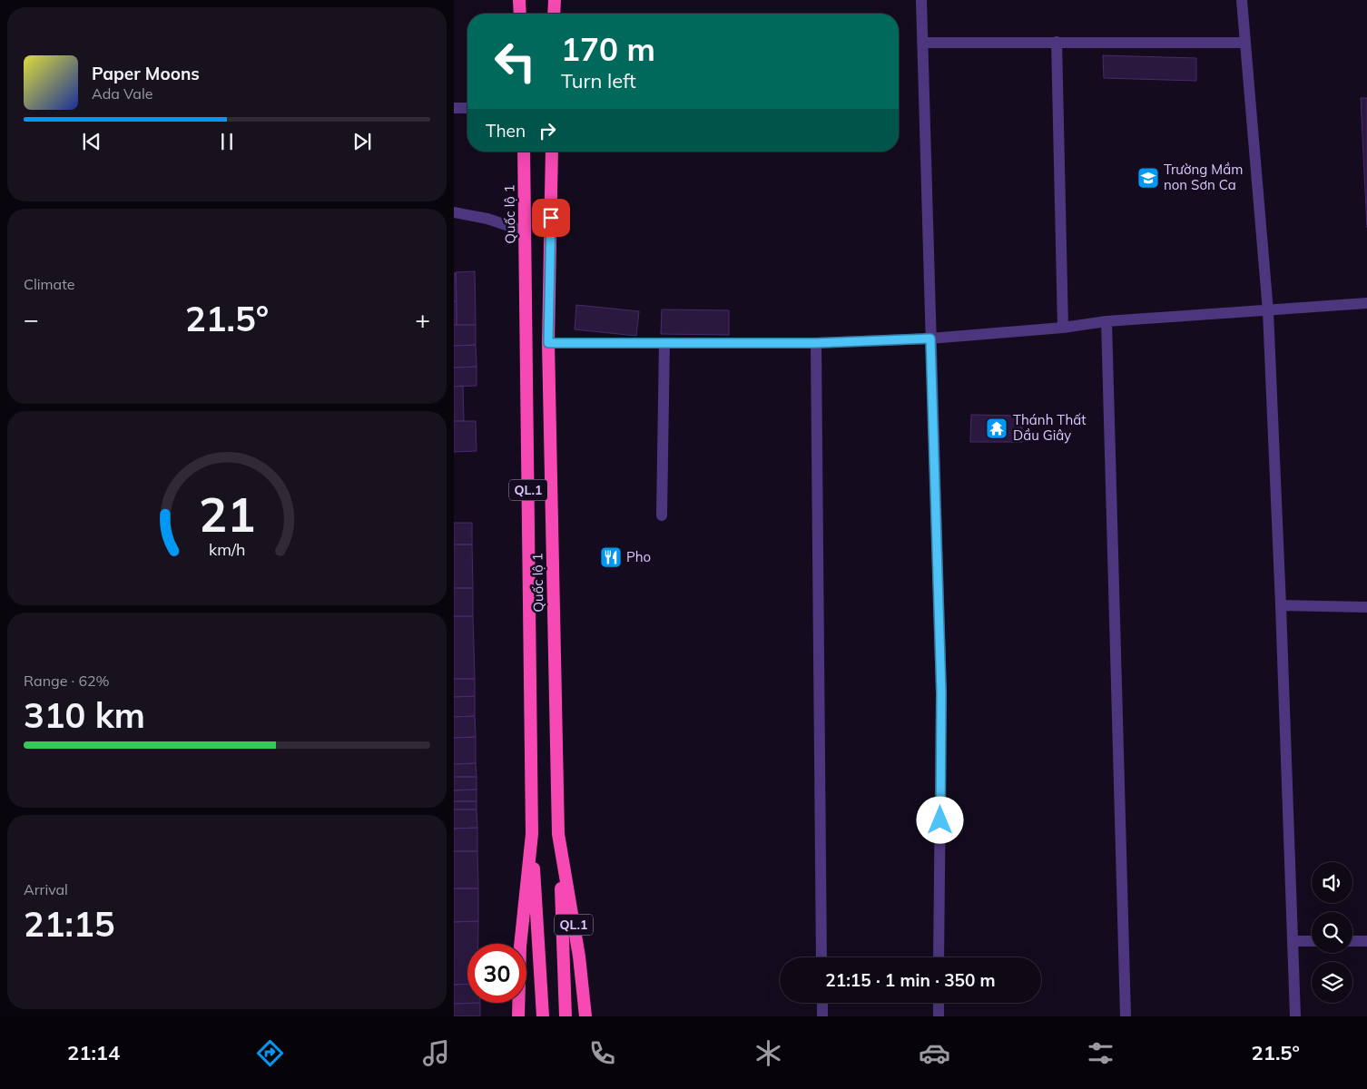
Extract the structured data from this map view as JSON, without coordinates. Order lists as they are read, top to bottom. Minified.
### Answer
{"streets":{"highway":["Quốc lộ 1","QL.1"]},"crossings":[["Quốc lộ 1","QL.1"]],"places":{"school or university":["Trường Mầm non Sơn Ca"],"temple":["Thánh Thất Dầu Giây"],"restaurant":["Pho"]},"page":{"turn":["170 m","Turn left"],"song":["Paper Moons","Ada Vale"],"then":"Then","tile":["Climate",["Range · 62%","310 km"],["Arrival","21:15"]],"heat":["−","21.5°","+"],"limit":"30","trip":"21:15 · 1 min · 350 m","tabs":["21:14","21.5°"],"gauge":["21","km/h"]}}
